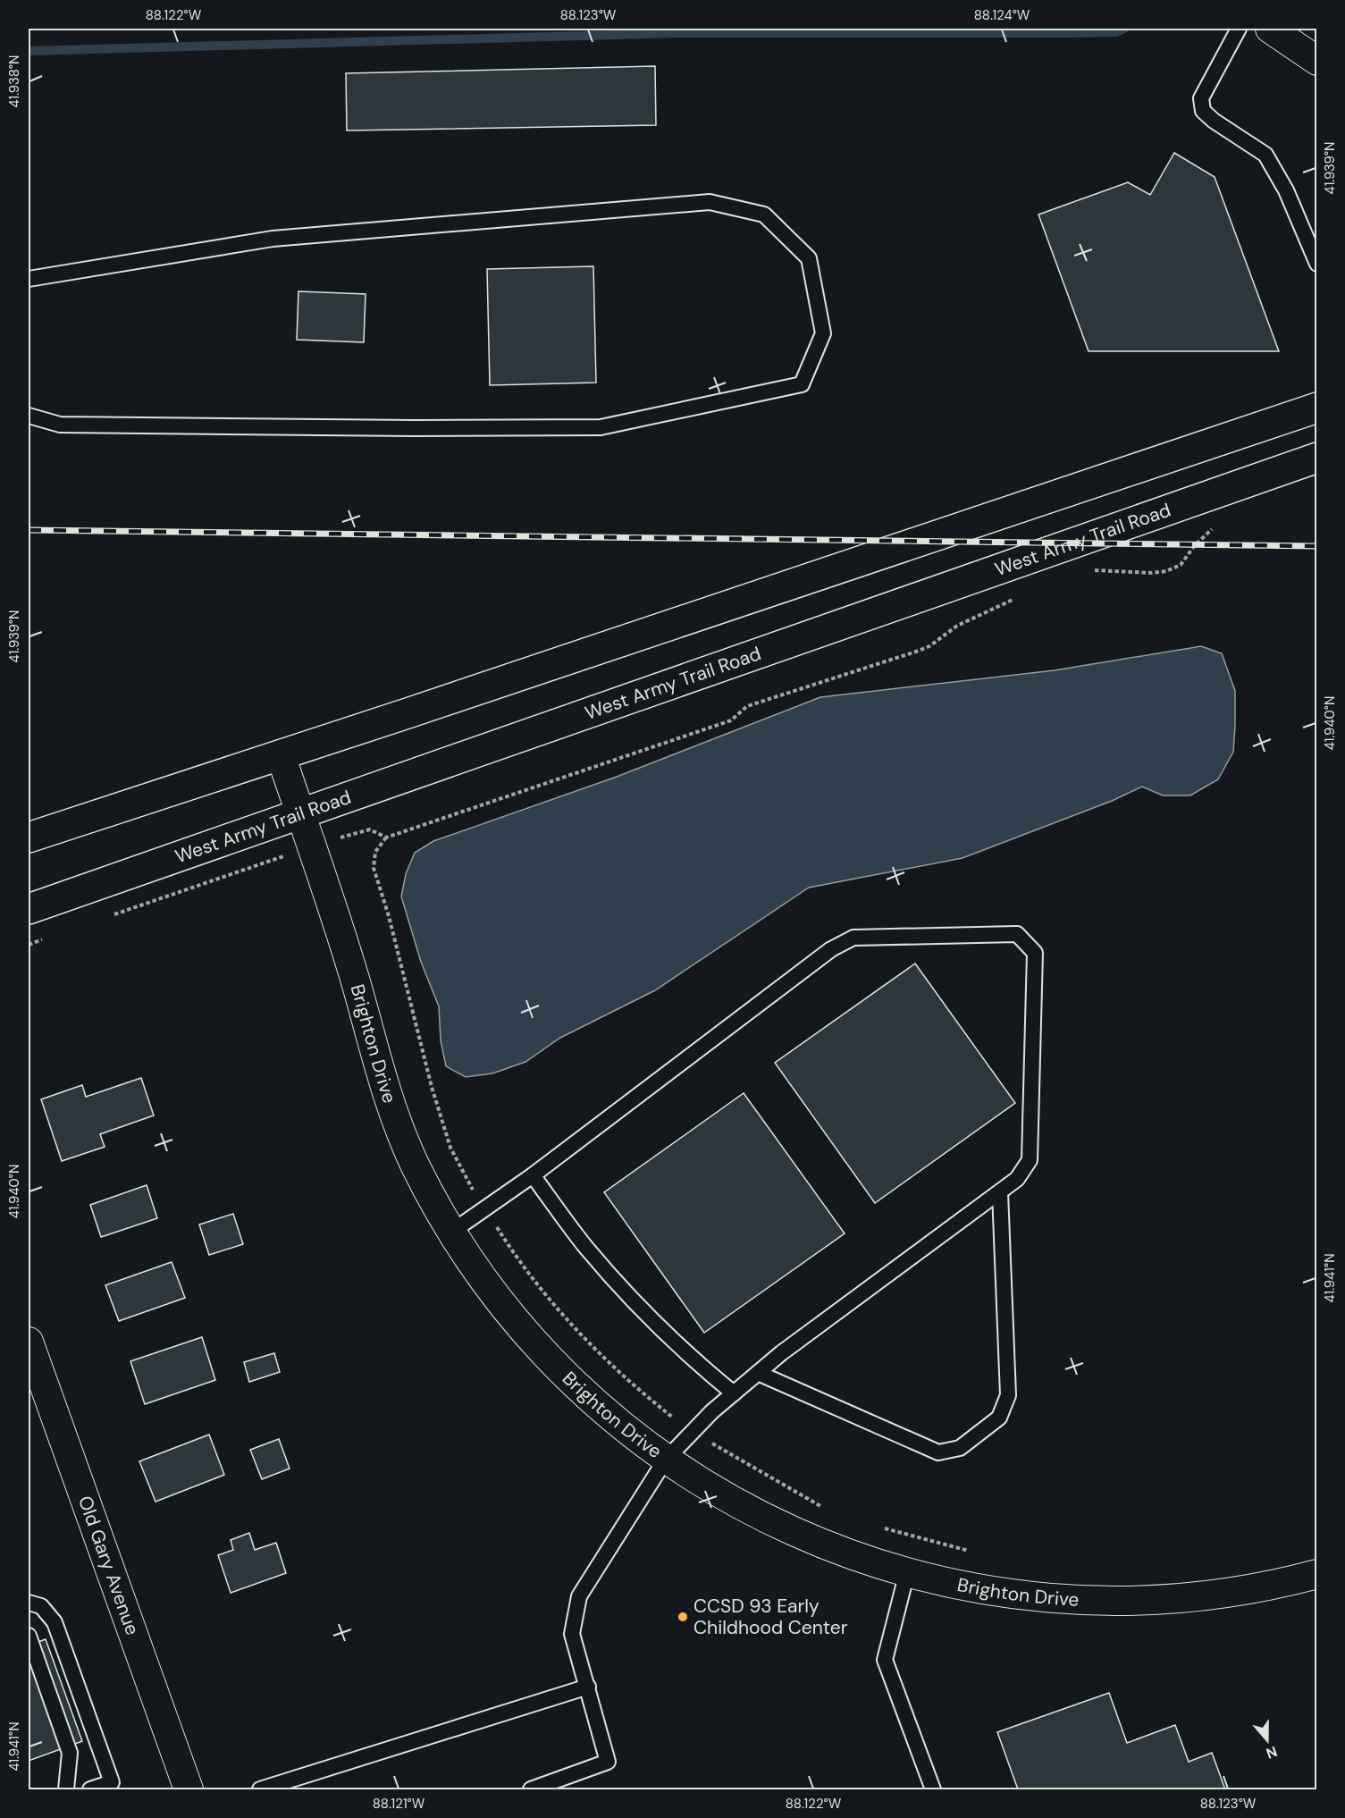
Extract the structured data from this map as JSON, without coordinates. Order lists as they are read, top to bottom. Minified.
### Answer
{"streets":{"main road":["West Army Trail Road"],"street":["Brighton Drive","Old Gary Avenue"]},"crossings":[["West Army Trail Road","Brighton Drive"]],"places":["CCSD 93 Early Childhood Center"],"north":"bottom","coordinates":["88.122°W","88.123°W","88.124°W","41.938°N","41.939°N","41.940°N","41.941°N","88.121°W"]}
